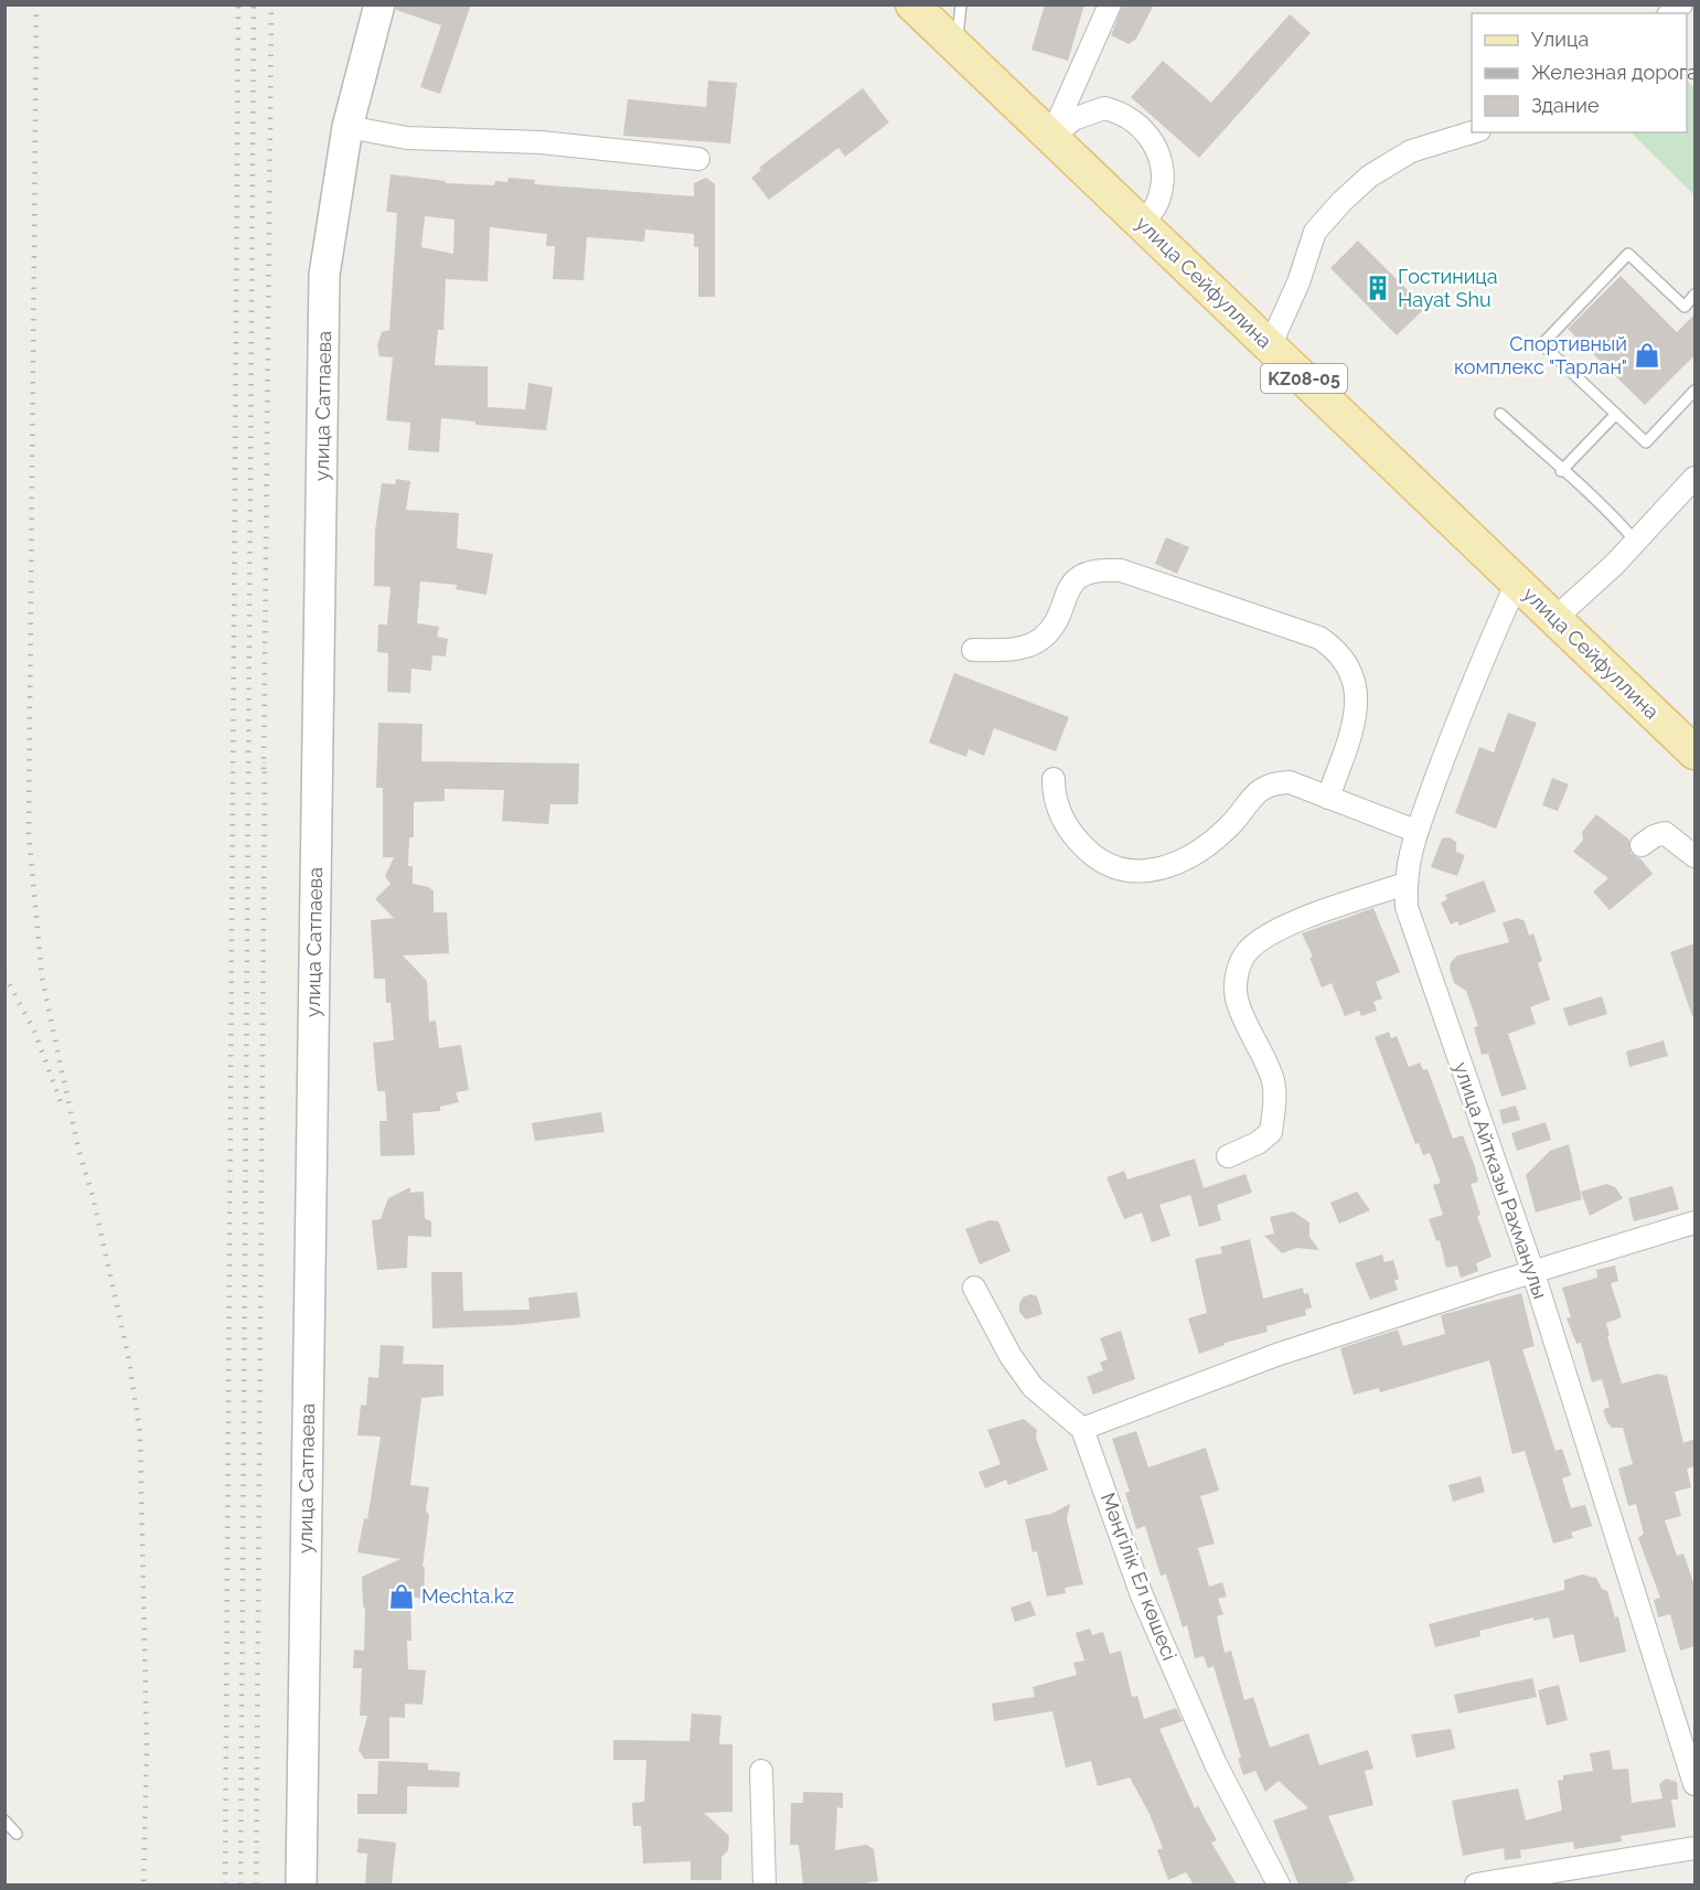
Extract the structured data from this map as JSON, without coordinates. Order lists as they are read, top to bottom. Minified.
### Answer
{"streets":{"main road":["улица Сейфуллина","KZ08-05"],"street":["улица Сатпаева","улица Айтказы Рахманулы","Мәңгілік Ел көшесі"]},"crossings":[["улица Сейфуллина","улица Айтказы Рахманулы"]],"places":{"building":["Гостиница Hayat Shu"],"shop":["Спортивный комплекс \"Тарлан\"","Mechta.kz"]},"legend":["Улица","Железная дорога","Здание"]}
